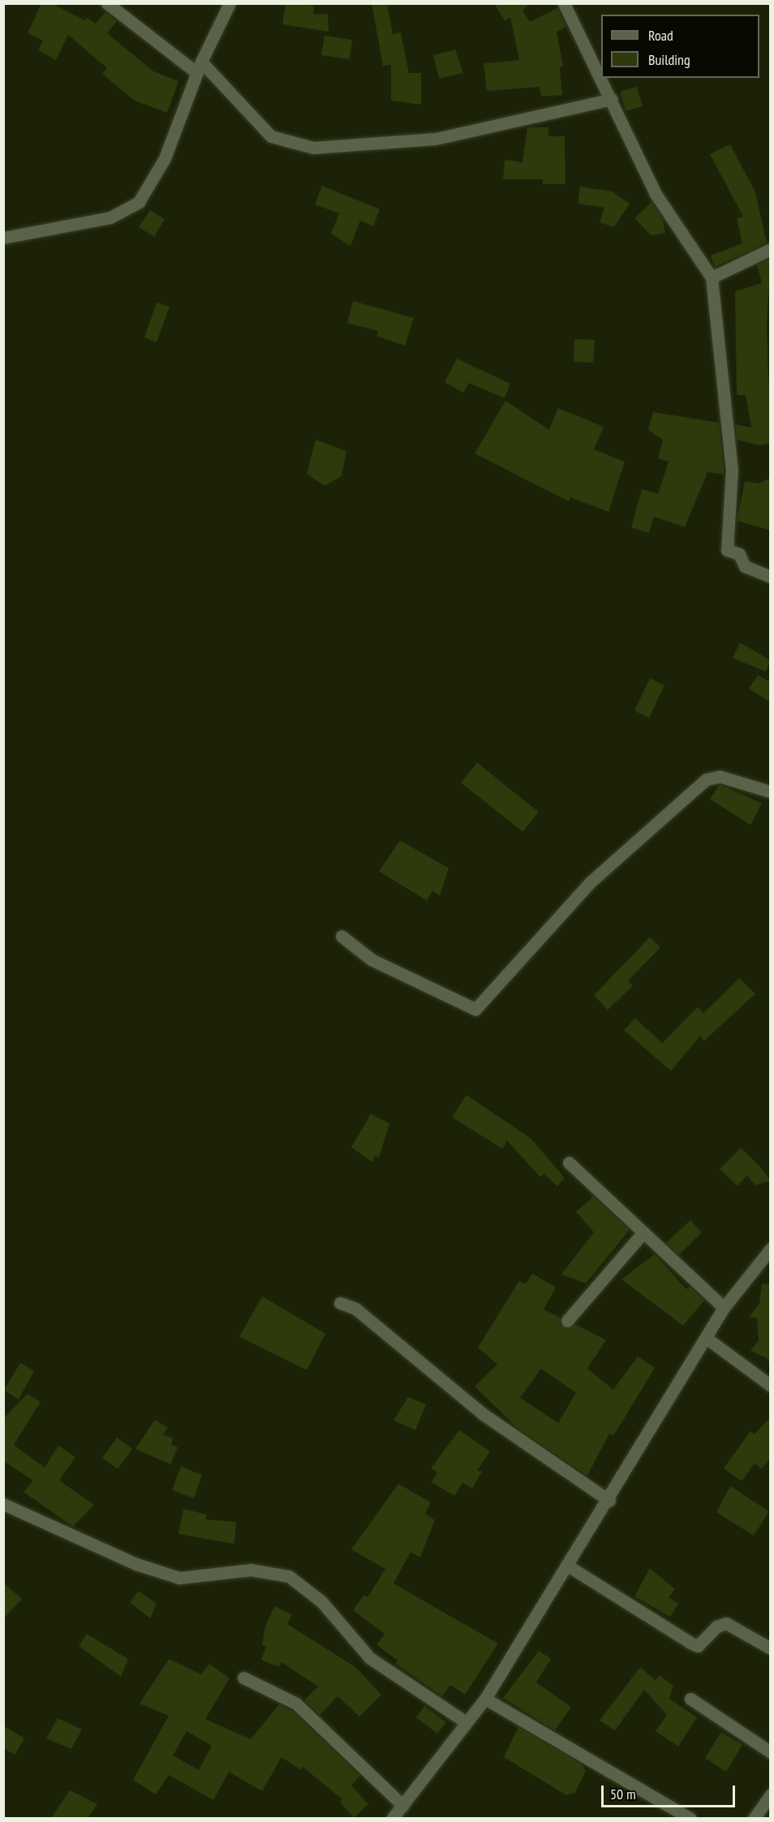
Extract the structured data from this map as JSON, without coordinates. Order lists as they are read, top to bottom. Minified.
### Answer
{"legend":["Road","Building"],"scale_bar":"50 m"}
